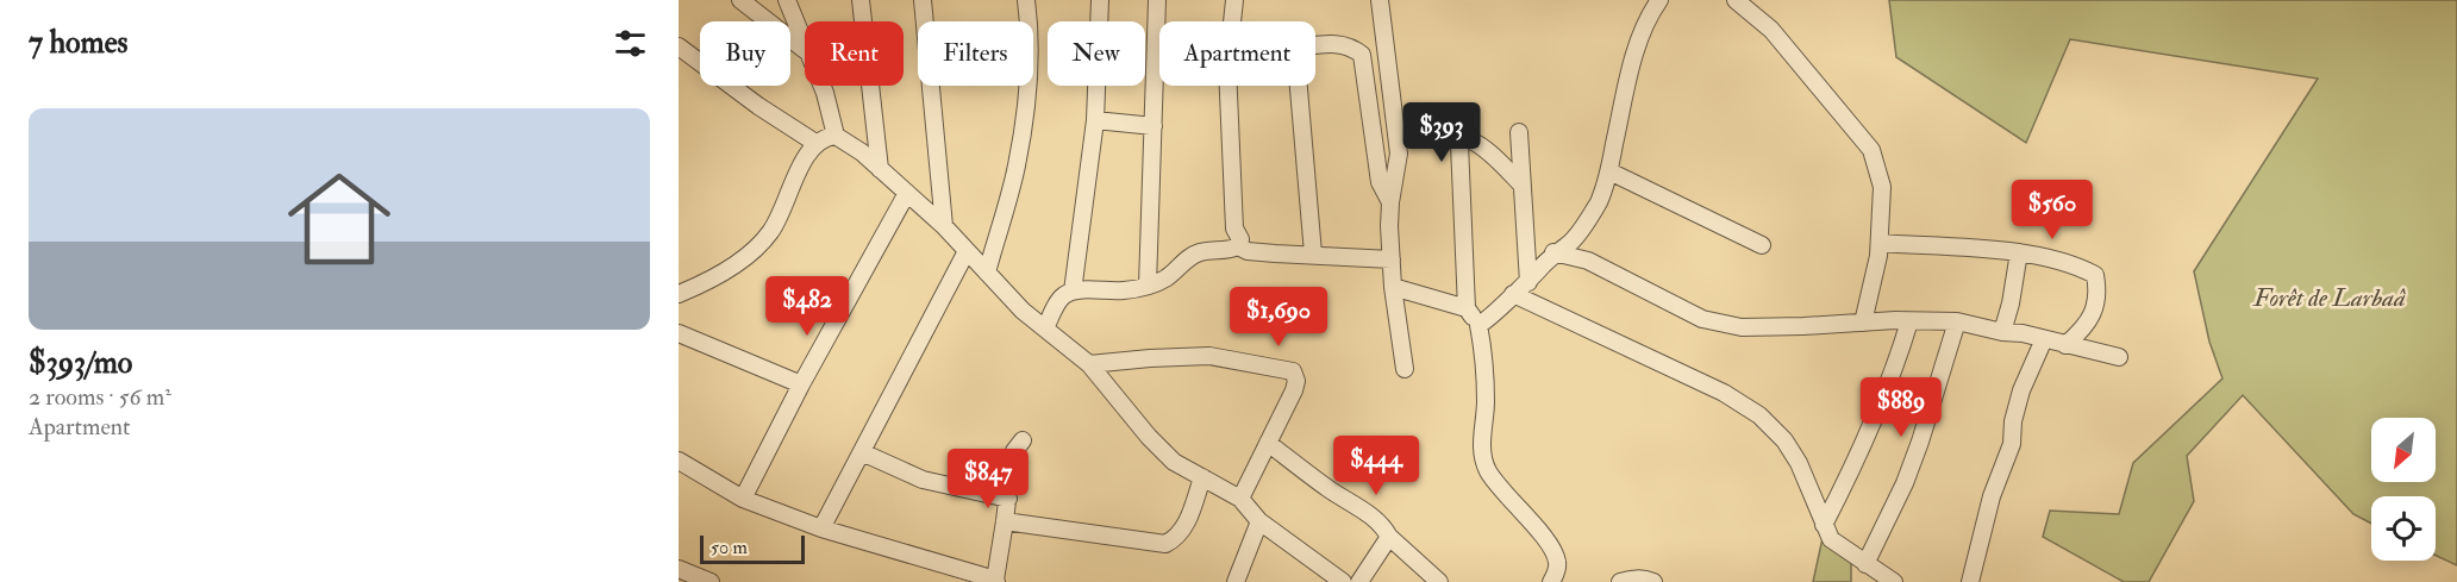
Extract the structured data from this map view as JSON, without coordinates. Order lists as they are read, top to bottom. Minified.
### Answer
{"parks":["Forêt de Larbaâ"],"scale_bar":"50 m","north":"bottom left","page":{"heading":"7 homes","chip":["Buy","Rent","Filters","New","Apartment"],"list":[{"name":"$393/mo","note":"2 rooms · 56 m² · Apartment"}],"price":["$393","$560","$482","$1,690","$889","$444","$847"],"scale":"50 m"}}
